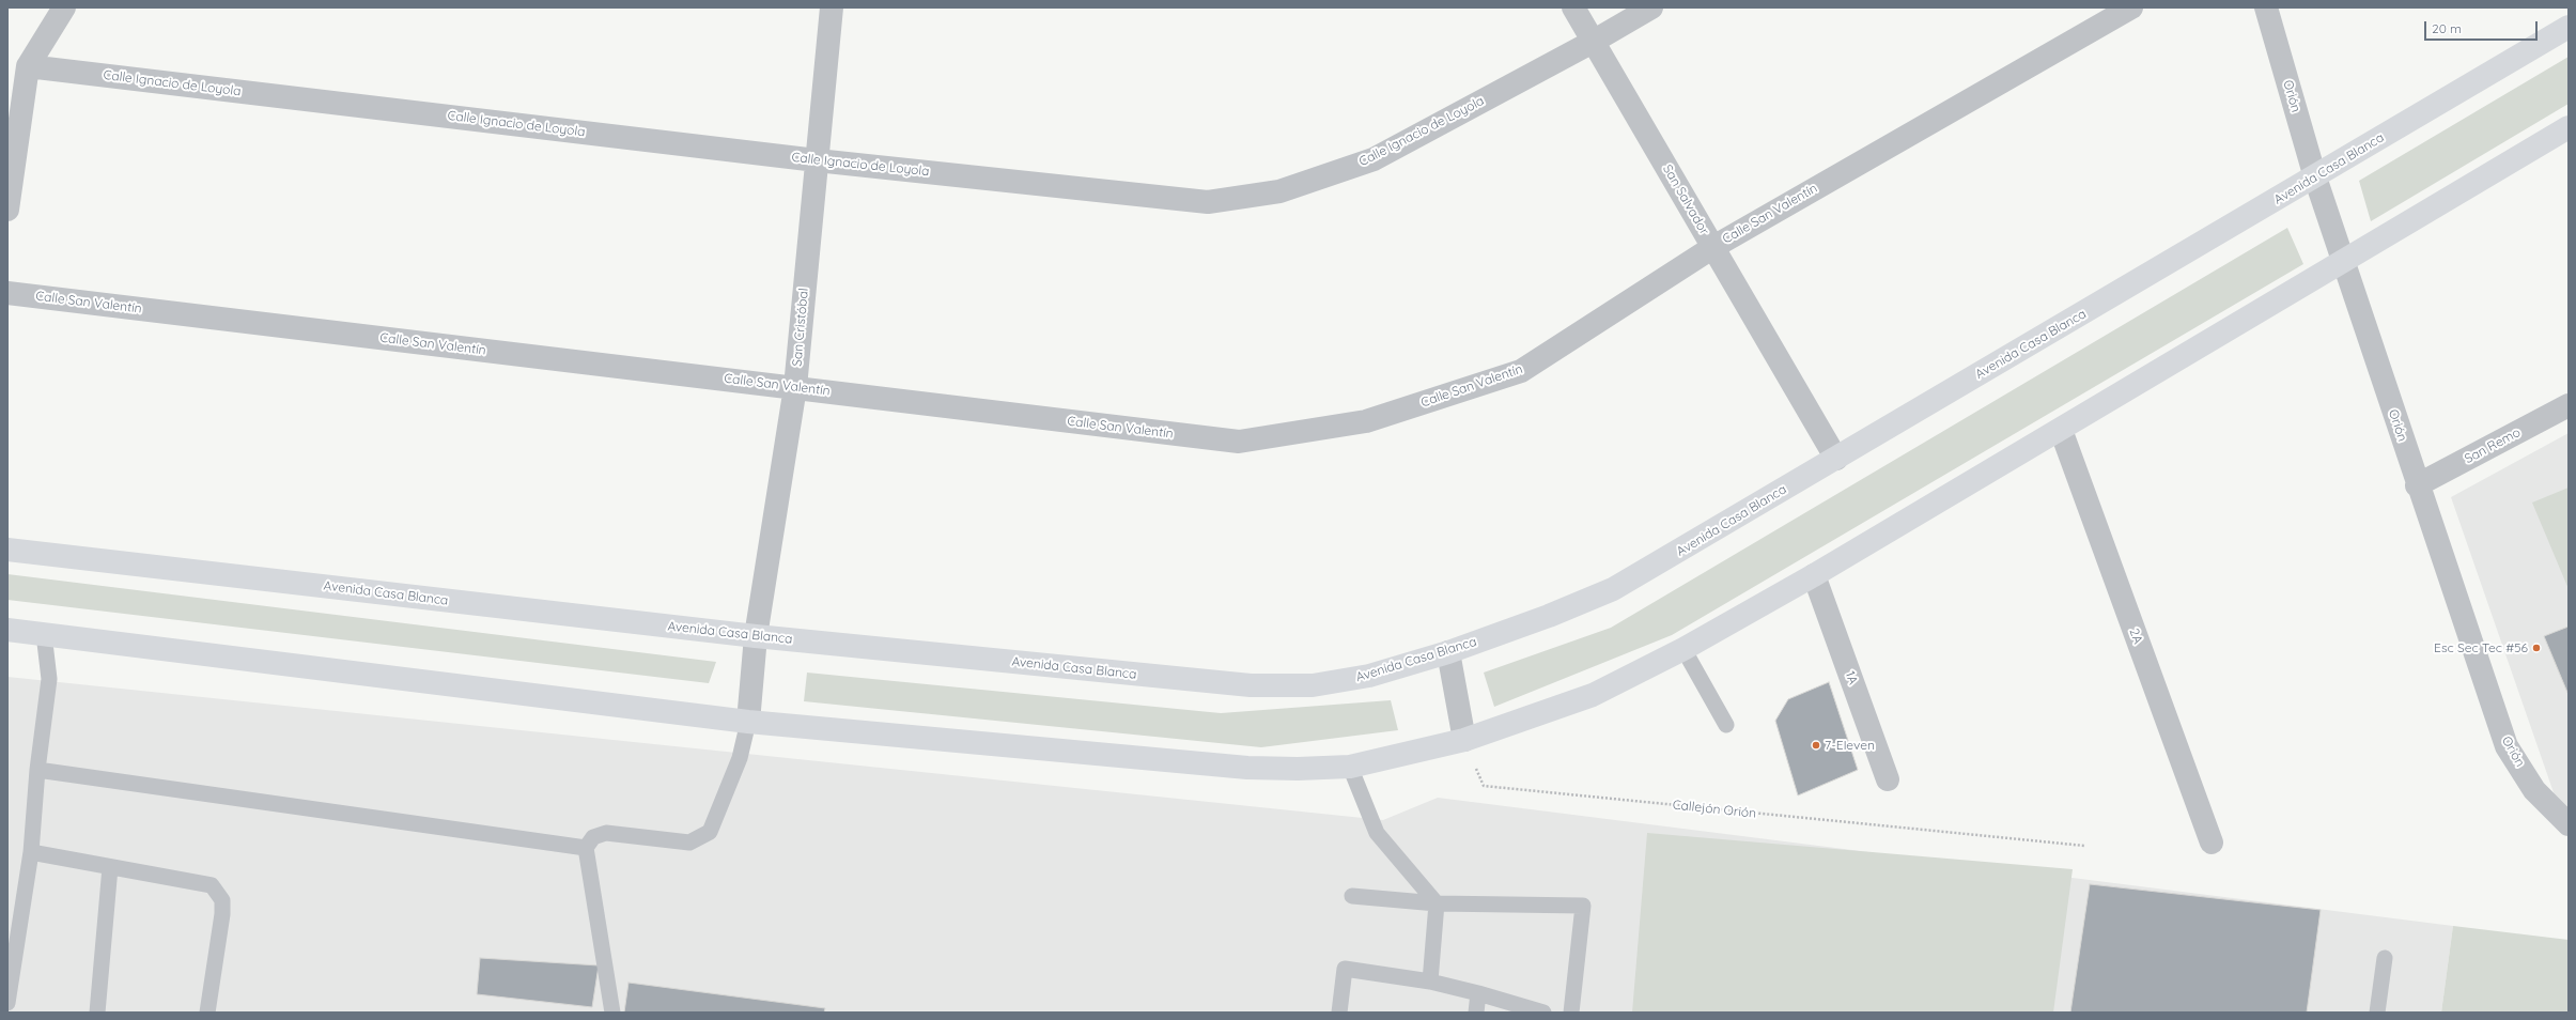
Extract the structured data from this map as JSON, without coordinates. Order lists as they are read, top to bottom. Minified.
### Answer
{"streets":{"street":["Calle Ignacio de Loyola","Orión","Avenida Casa Blanca","San Salvador","Calle San Valentín","San Cristóbal","San Remo","2A","1A"],"path":["Callejón Orión"]},"crossings":[["Calle Ignacio de Loyola","San Salvador"],["Calle Ignacio de Loyola","San Cristóbal"],["Orión","Avenida Casa Blanca"],["Orión","San Remo"],["Avenida Casa Blanca","San Salvador"],["Avenida Casa Blanca","San Cristóbal"],["San Salvador","Calle San Valentín"],["Calle San Valentín","San Cristóbal"]],"places":["Esc Sec Tec #56","7-Eleven"],"scale_bar":"20 m"}
